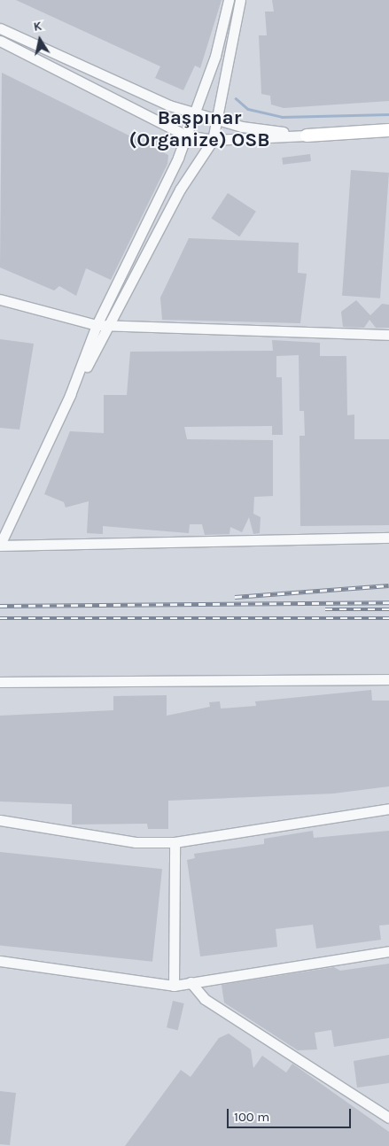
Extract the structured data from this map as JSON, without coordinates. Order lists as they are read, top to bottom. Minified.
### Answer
{"districts":["Başpınar (Organize) OSB"],"scale_bar":"100 m","north":"top"}
